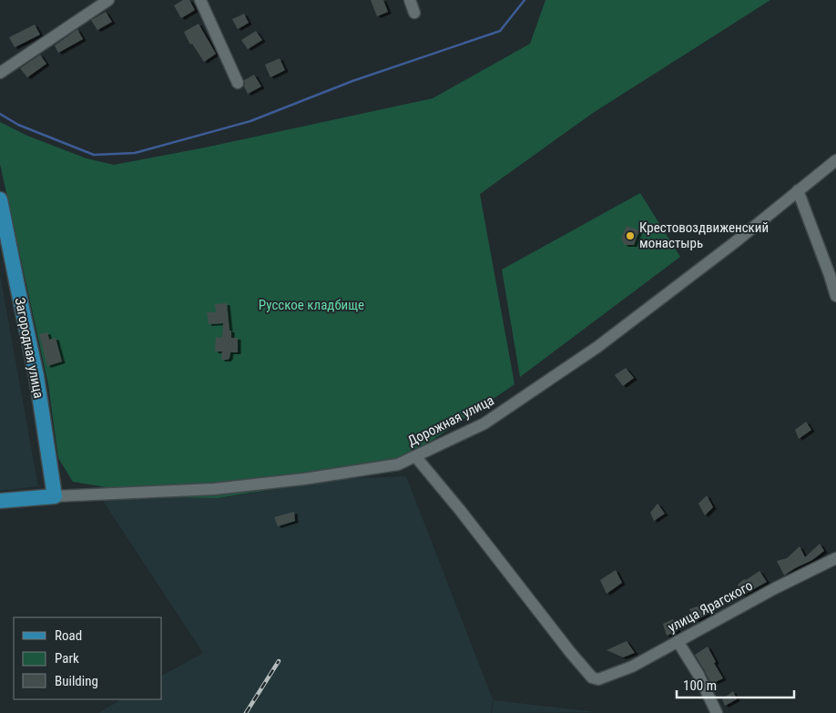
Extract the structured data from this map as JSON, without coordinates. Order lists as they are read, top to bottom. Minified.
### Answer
{"streets":{"main road":["Загородная улица"],"street":["Дорожная улица","улица Ярагского"]},"crossings":[["Загородная улица","Дорожная улица"],["Дорожная улица","улица Ярагского"]],"parks":["Русское кладбище"],"places":["Крестовоздвиженский монастырь"],"legend":["Road","Park","Building"],"scale_bar":"100 m"}
